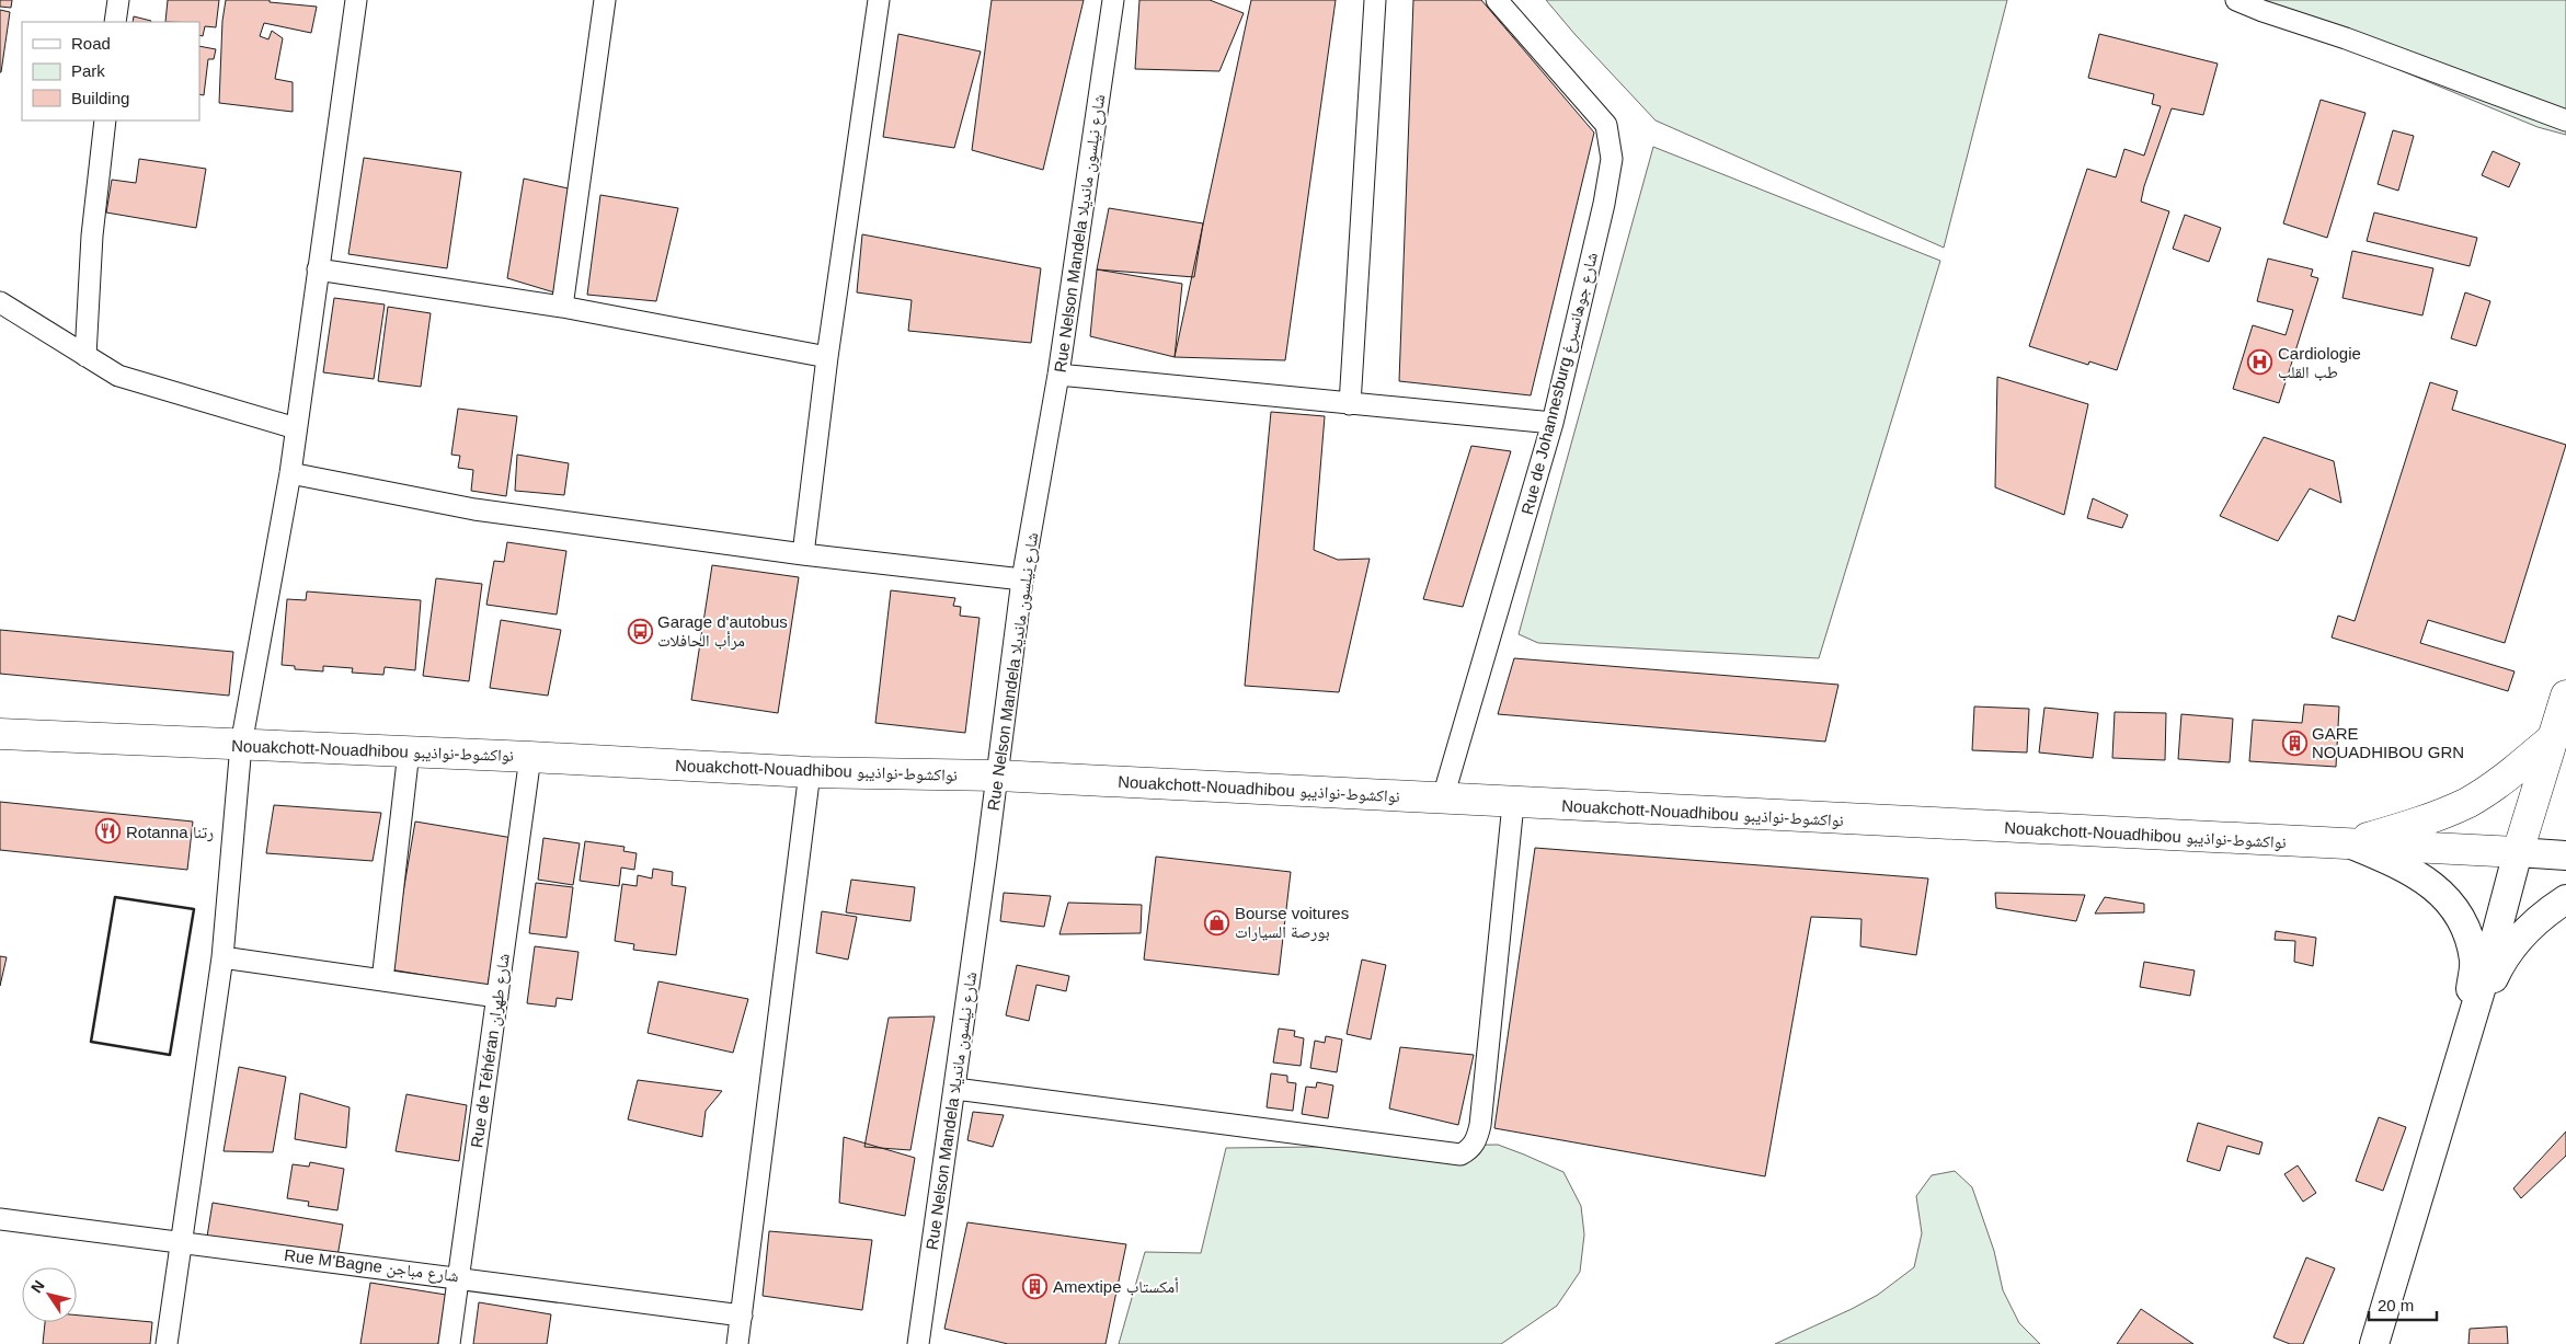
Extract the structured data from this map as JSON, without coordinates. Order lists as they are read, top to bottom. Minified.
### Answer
{"streets":{"highway":["Nouakchott-Nouadhibou نواكشوط-نواذيبو"],"street":["Rue Nelson Mandela شارع نيلسون مانديلا","Rue de Johannesburg شارع جوهانسبرغ","Rue de Téhéran شارع طهران","Rue M'Bagne شارع مباجن"]},"crossings":[["Rue Nelson Mandela شارع نيلسون مانديلا","Nouakchott-Nouadhibou نواكشوط-نواذيبو"],["Rue de Johannesburg شارع جوهانسبرغ","Nouakchott-Nouadhibou نواكشوط-نواذيبو"],["Nouakchott-Nouadhibou نواكشوط-نواذيبو","Rue de Téhéran شارع طهران"],["Rue de Téhéran شارع طهران","Rue M'Bagne شارع مباجن"]],"places":{"hospital":["Cardiologie طب القلب"],"bus stop":["Garage d'autobus مرأب الحافلات"],"building":["GARE NOUADHIBOU GRN","Amextipe أمكستاب"],"restaurant":["Rotanna رتنا"],"shop":["Bourse voitures بورصة السيارات"]},"legend":["Road","Park","Building"],"scale_bar":"20 m","north":"top left"}
